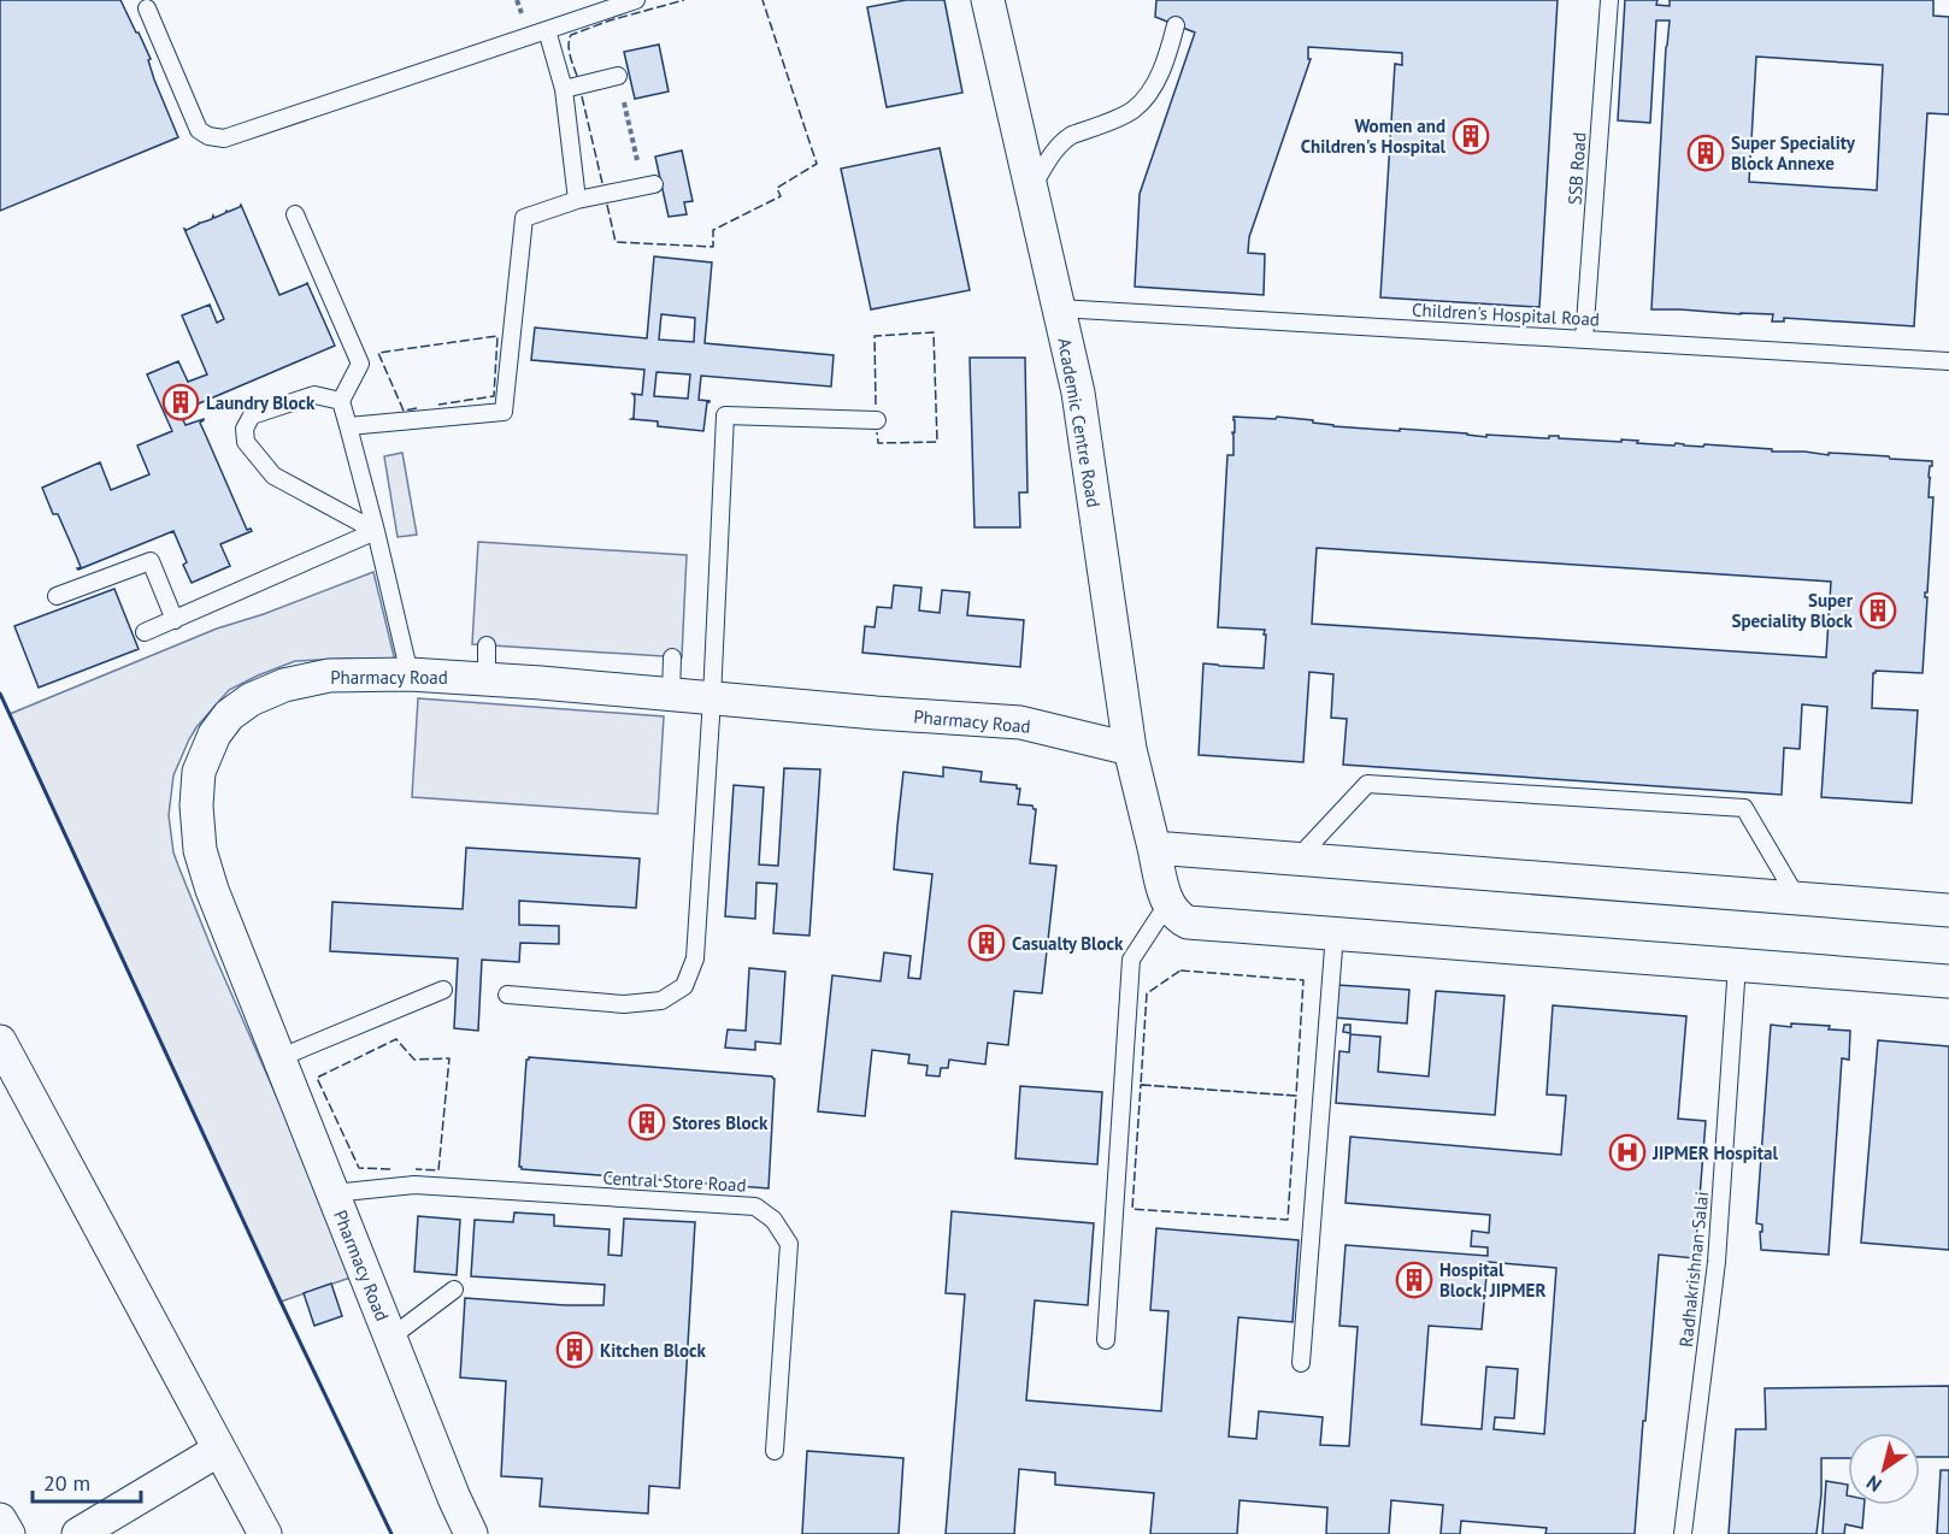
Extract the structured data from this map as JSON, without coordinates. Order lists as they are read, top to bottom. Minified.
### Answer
{"streets":{"street":["Academic Centre Road","Pharmacy Road"],"lane":["SSB Road","Children's Hospital Road","Central Store Road","Radhakrishnan Salai"]},"crossings":[["SSB Road","Children's Hospital Road"],["Children's Hospital Road","Academic Centre Road"],["Academic Centre Road","Pharmacy Road"],["Pharmacy Road","Central Store Road"]],"places":{"building":["Women and Children's Hospital","Super Speciality Block Annexe","Laundry Block","Super Speciality Block","Casualty Block","Stores Block","Hospital Block, JIPMER","Kitchen Block"],"hospital":["JIPMER Hospital"]},"scale_bar":"20 m","north":"bottom left"}
